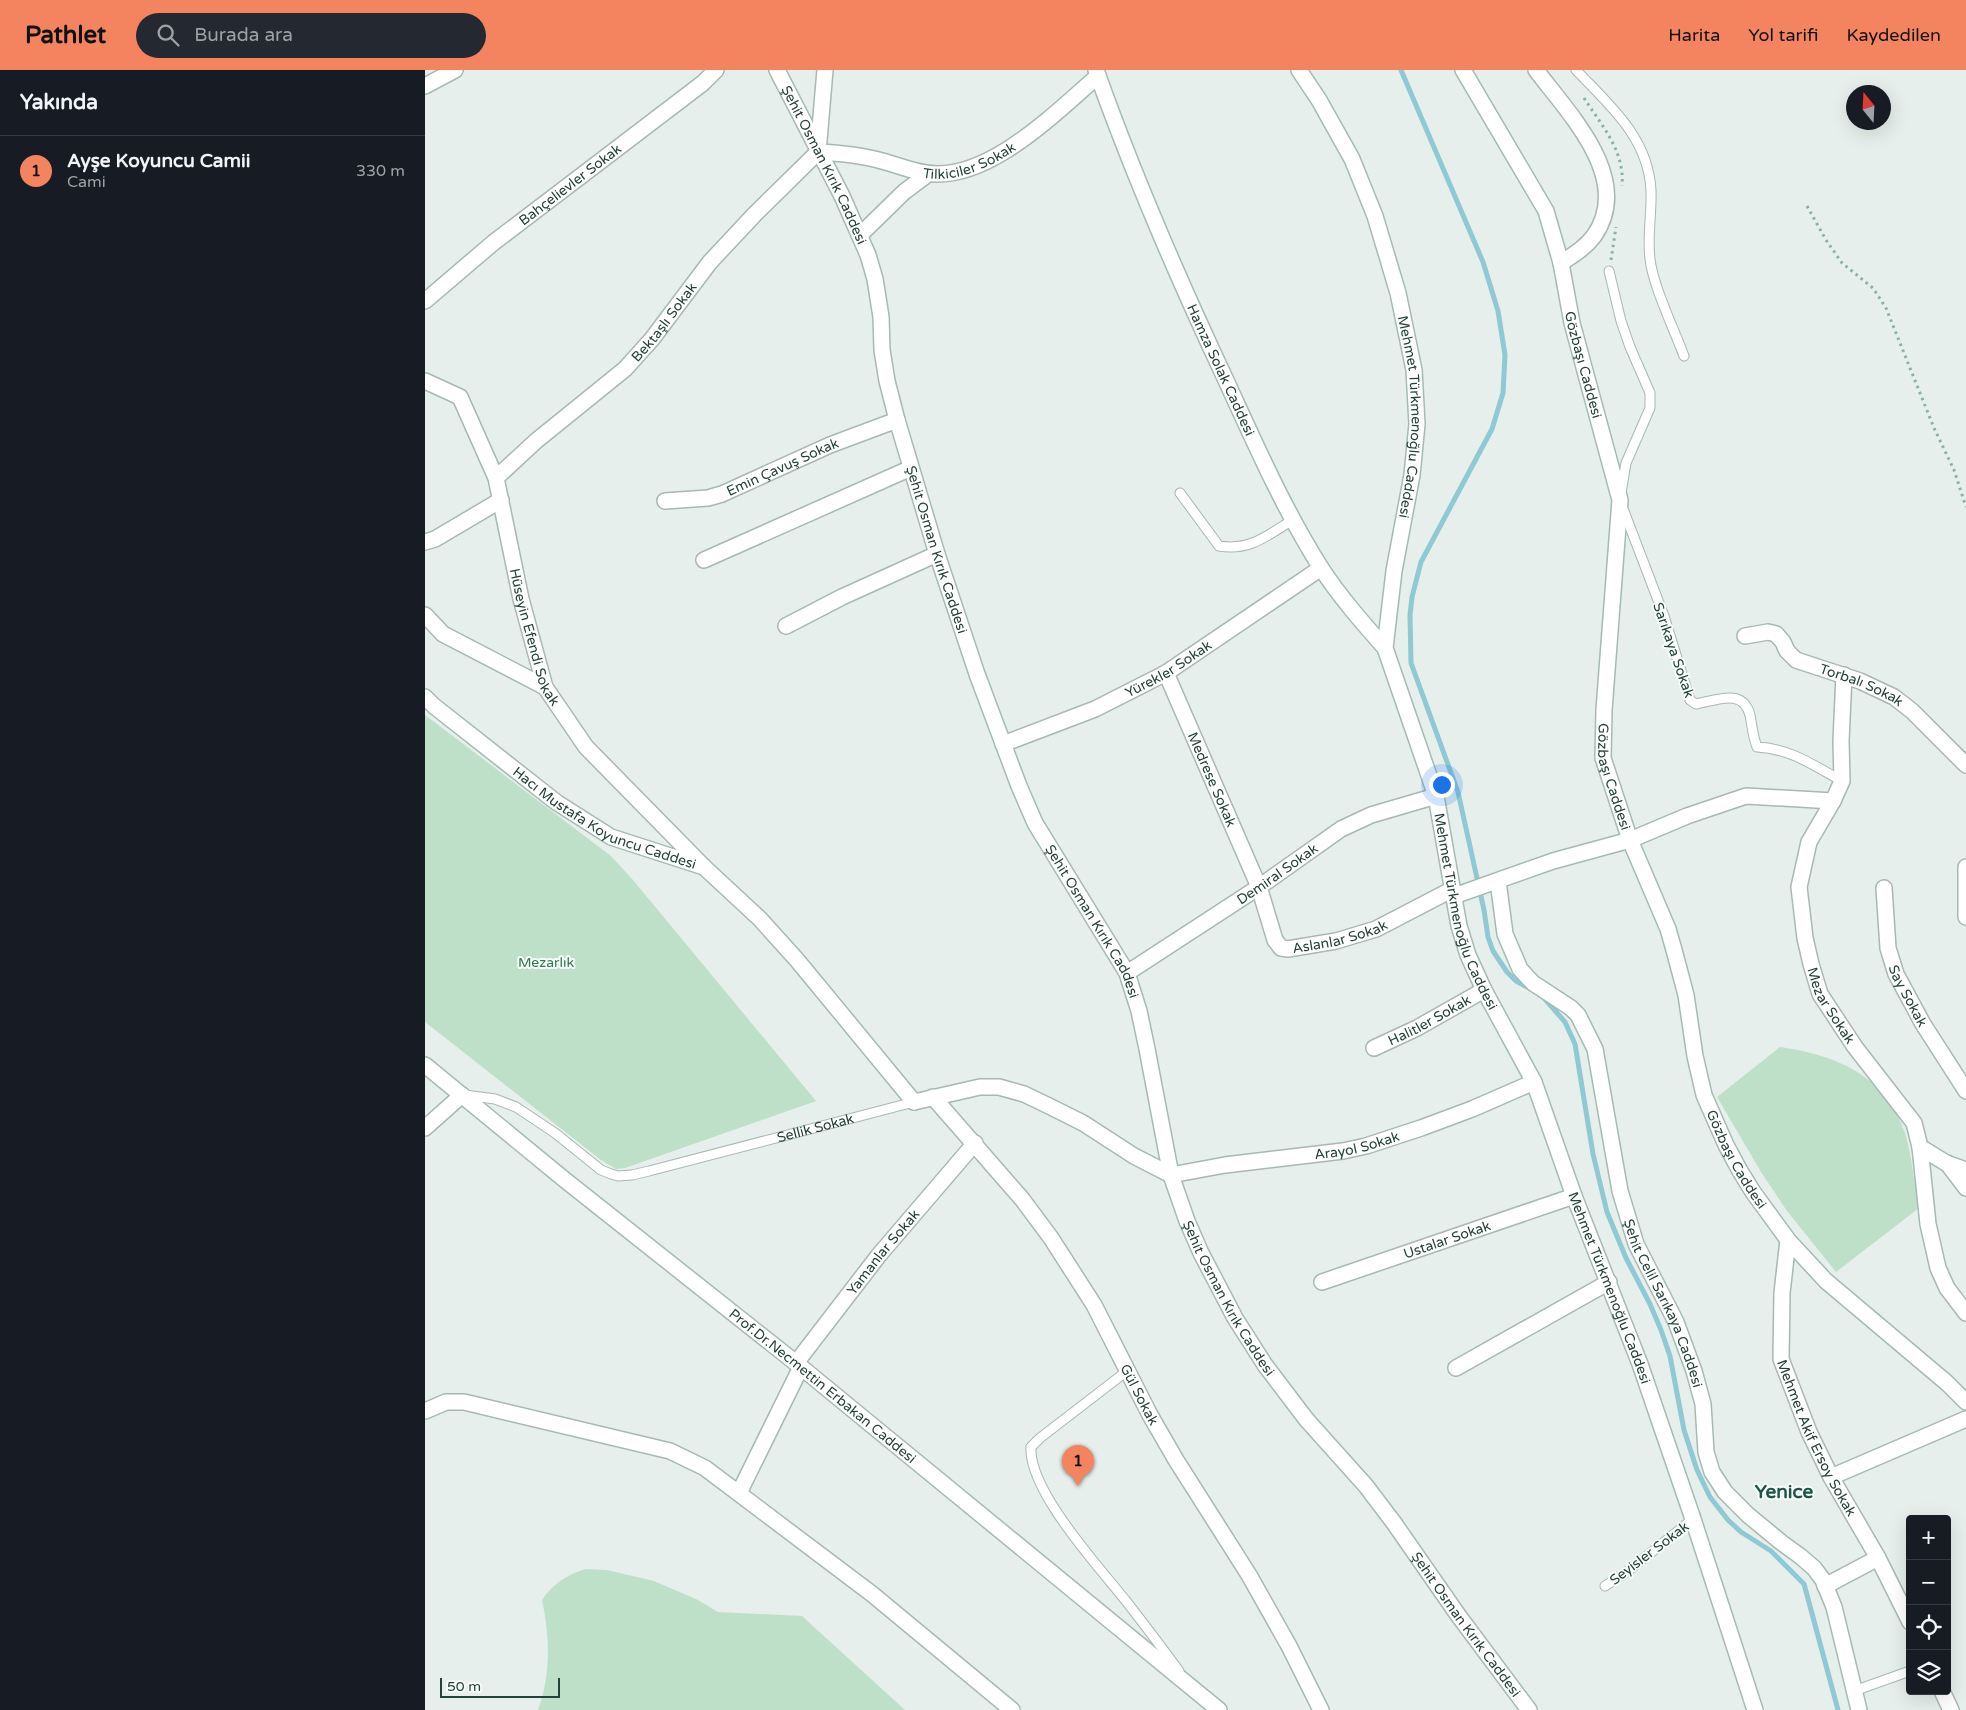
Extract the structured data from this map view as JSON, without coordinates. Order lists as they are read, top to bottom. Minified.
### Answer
{"streets":{"street":["Tilkiciler Sokak","Şehit Osman Kırık Caddesi","Bahçelievler Sokak","Bektaşlı Sokak","Gözbaşı Caddesi","Hamza Solak Caddesi","Mehmet Türkmenoğlu Caddesi","Emin Çavuş Sokak","Hüseyin Efendi Sokak","Yürekler Sokak","Torbalı Sokak","Medrese Sokak","Hacı Mustafa Koyuncu Caddesi","Demiral Sokak","Aslanlar Sokak","Say Sokak","Mezar Sokak","Halitler Sokak","Sellik Sokak","Arayol Sokak","Ustalar Sokak","Yamanlar Sokak","Şehit Celil Sarıkaya Caddesi","Prof.Dr.Necmettin Erbakan Caddesi","Gül Sokak","Mehmet Akif Ersoy Sokak"],"lane":["Sarıkaya Sokak","Seyisler Sokak"]},"crossings":[["Tilkiciler Sokak","Şehit Osman Kırık Caddesi"],["Tilkiciler Sokak","Bektaşlı Sokak"],["Tilkiciler Sokak","Hamza Solak Caddesi"],["Şehit Osman Kırık Caddesi","Bektaşlı Sokak"],["Şehit Osman Kırık Caddesi","Emin Çavuş Sokak"],["Şehit Osman Kırık Caddesi","Yürekler Sokak"],["Şehit Osman Kırık Caddesi","Demiral Sokak"],["Şehit Osman Kırık Caddesi","Sellik Sokak"],["Şehit Osman Kırık Caddesi","Arayol Sokak"],["Bektaşlı Sokak","Hüseyin Efendi Sokak"],["Gözbaşı Caddesi","Sarıkaya Sokak"],["Gözbaşı Caddesi","Aslanlar Sokak"],["Gözbaşı Caddesi","Mehmet Akif Ersoy Sokak"],["Hamza Solak Caddesi","Mehmet Türkmenoğlu Caddesi"],["Hamza Solak Caddesi","Yürekler Sokak"],["Mehmet Türkmenoğlu Caddesi","Demiral Sokak"],["Mehmet Türkmenoğlu Caddesi","Aslanlar Sokak"],["Mehmet Türkmenoğlu Caddesi","Halitler Sokak"],["Mehmet Türkmenoğlu Caddesi","Arayol Sokak"],["Mehmet Türkmenoğlu Caddesi","Ustalar Sokak"],["Mehmet Türkmenoğlu Caddesi","Seyisler Sokak"],["Hüseyin Efendi Sokak","Hacı Mustafa Koyuncu Caddesi"],["Sarıkaya Sokak","Mezar Sokak"],["Yürekler Sokak","Medrese Sokak"],["Torbalı Sokak","Mezar Sokak"],["Medrese Sokak","Demiral Sokak"],["Medrese Sokak","Aslanlar Sokak"],["Hacı Mustafa Koyuncu Caddesi","Sellik Sokak"],["Demiral Sokak","Aslanlar Sokak"],["Aslanlar Sokak","Mezar Sokak"],["Aslanlar Sokak","Şehit Celil Sarıkaya Caddesi"],["Sellik Sokak","Arayol Sokak"],["Sellik Sokak","Prof.Dr.Necmettin Erbakan Caddesi"],["Sellik Sokak","Gül Sokak"],["Yamanlar Sokak","Prof.Dr.Necmettin Erbakan Caddesi"],["Yamanlar Sokak","Gül Sokak"]],"districts":["Yenice"],"parks":["Mezarlık"],"scale_bar":"50 m","north":"top","page":{"header":"Pathlet","search":"Burada ara","nav":["Harita","Yol tarifi","Kaydedilen"],"heading":"Yakında","list":[{"mark":"1","name":"Ayşe Koyuncu Camii","note":"Cami","value":"330 m"}],"pins":"1","map_buttons":["+","−"],"scale":"50 m"}}
